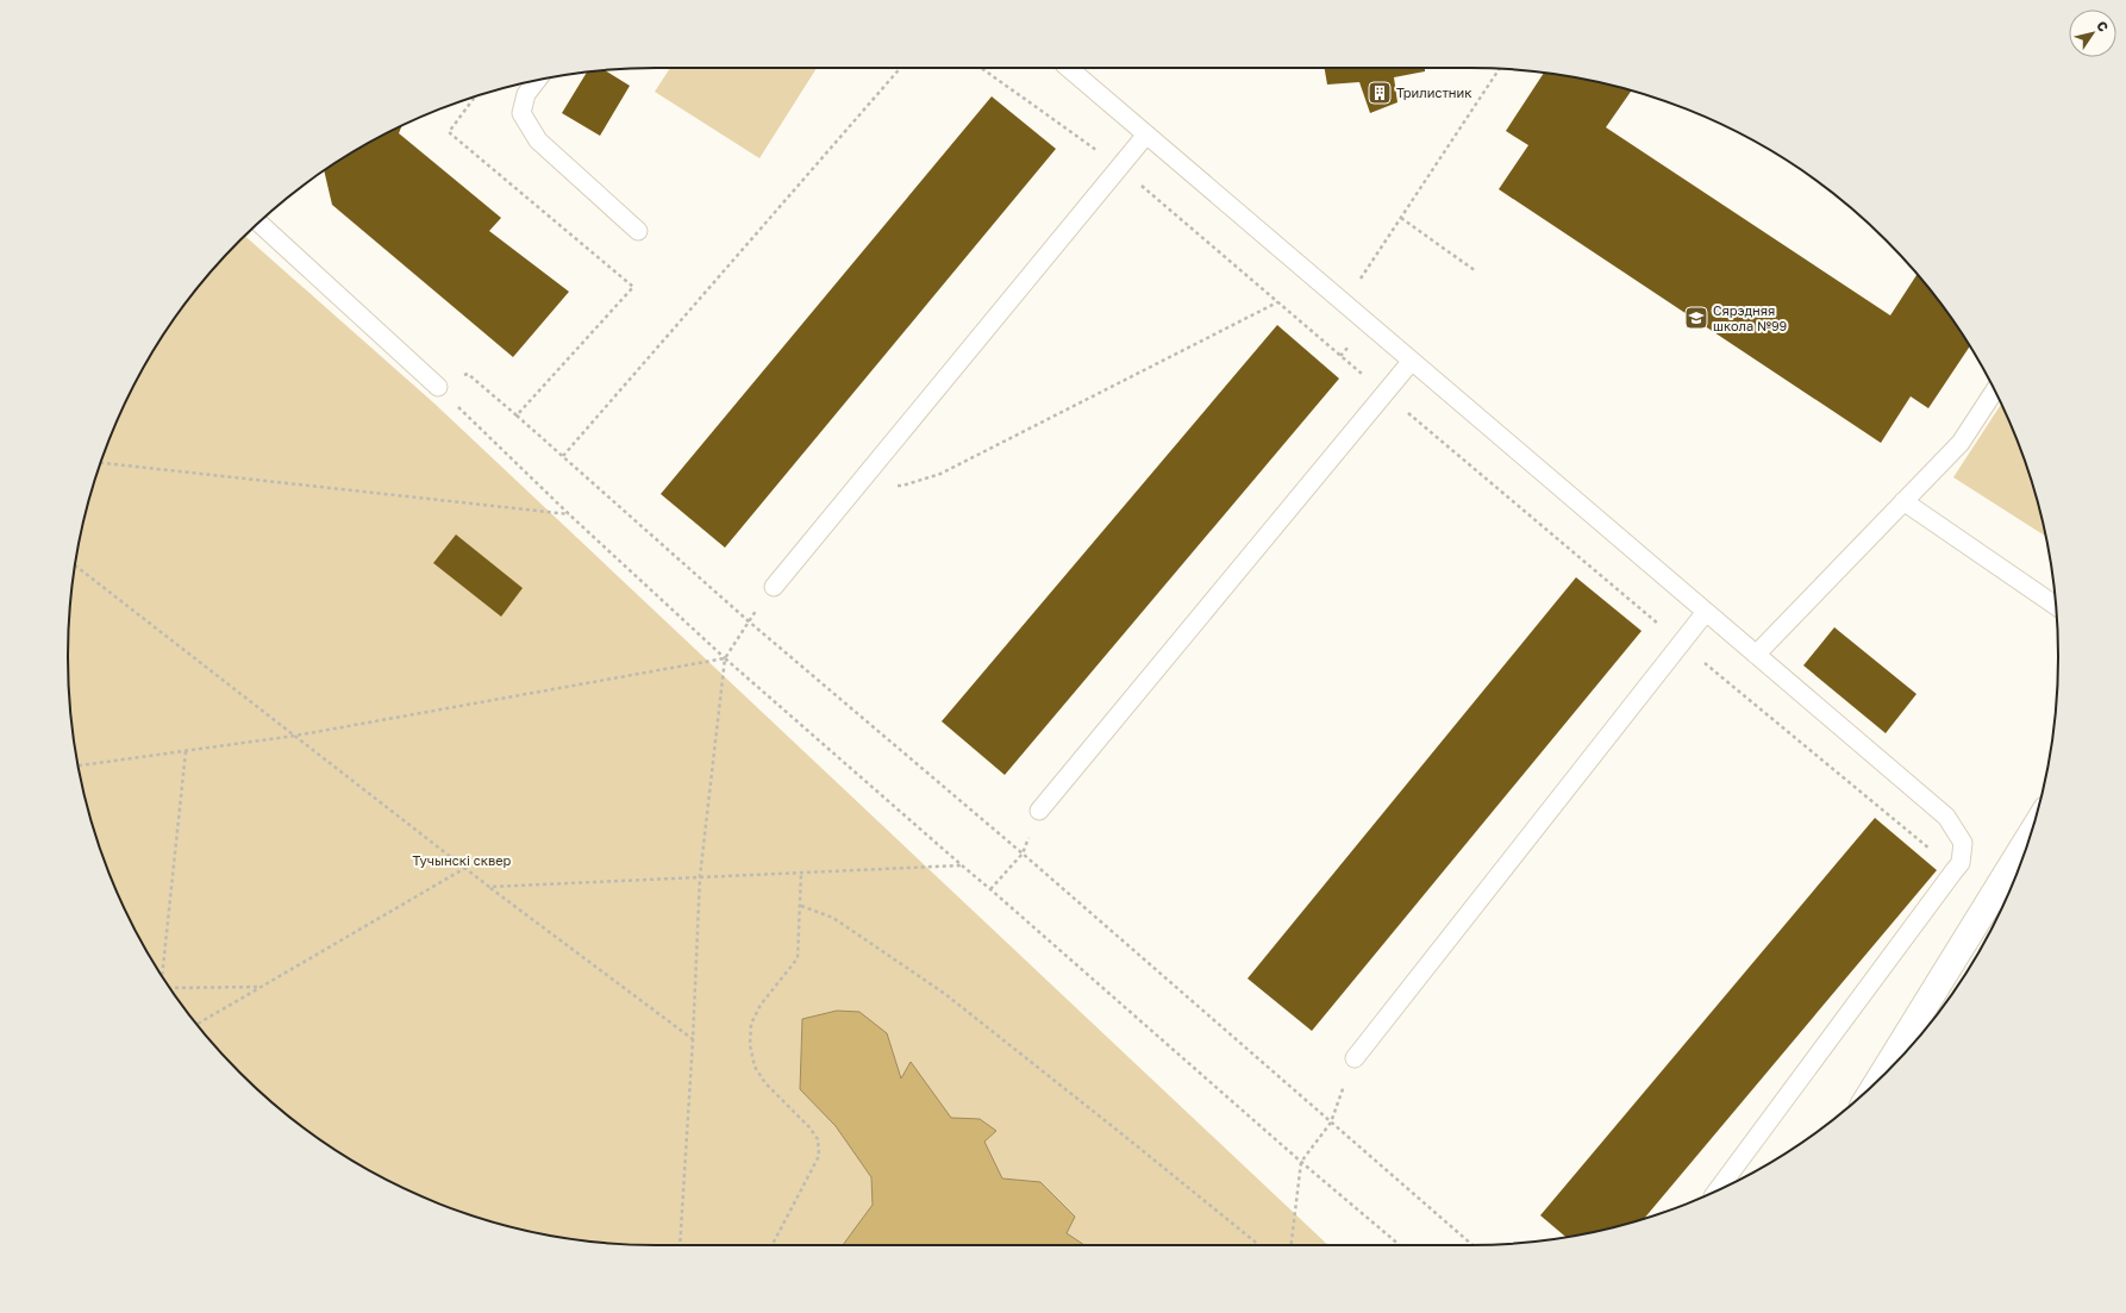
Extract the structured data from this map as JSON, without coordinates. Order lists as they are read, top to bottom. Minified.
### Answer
{"parks":["Тучынскі сквер"],"places":{"building":["Трилистник"],"school or university":["Сярэдняя школа №99"]},"north":"top right"}
